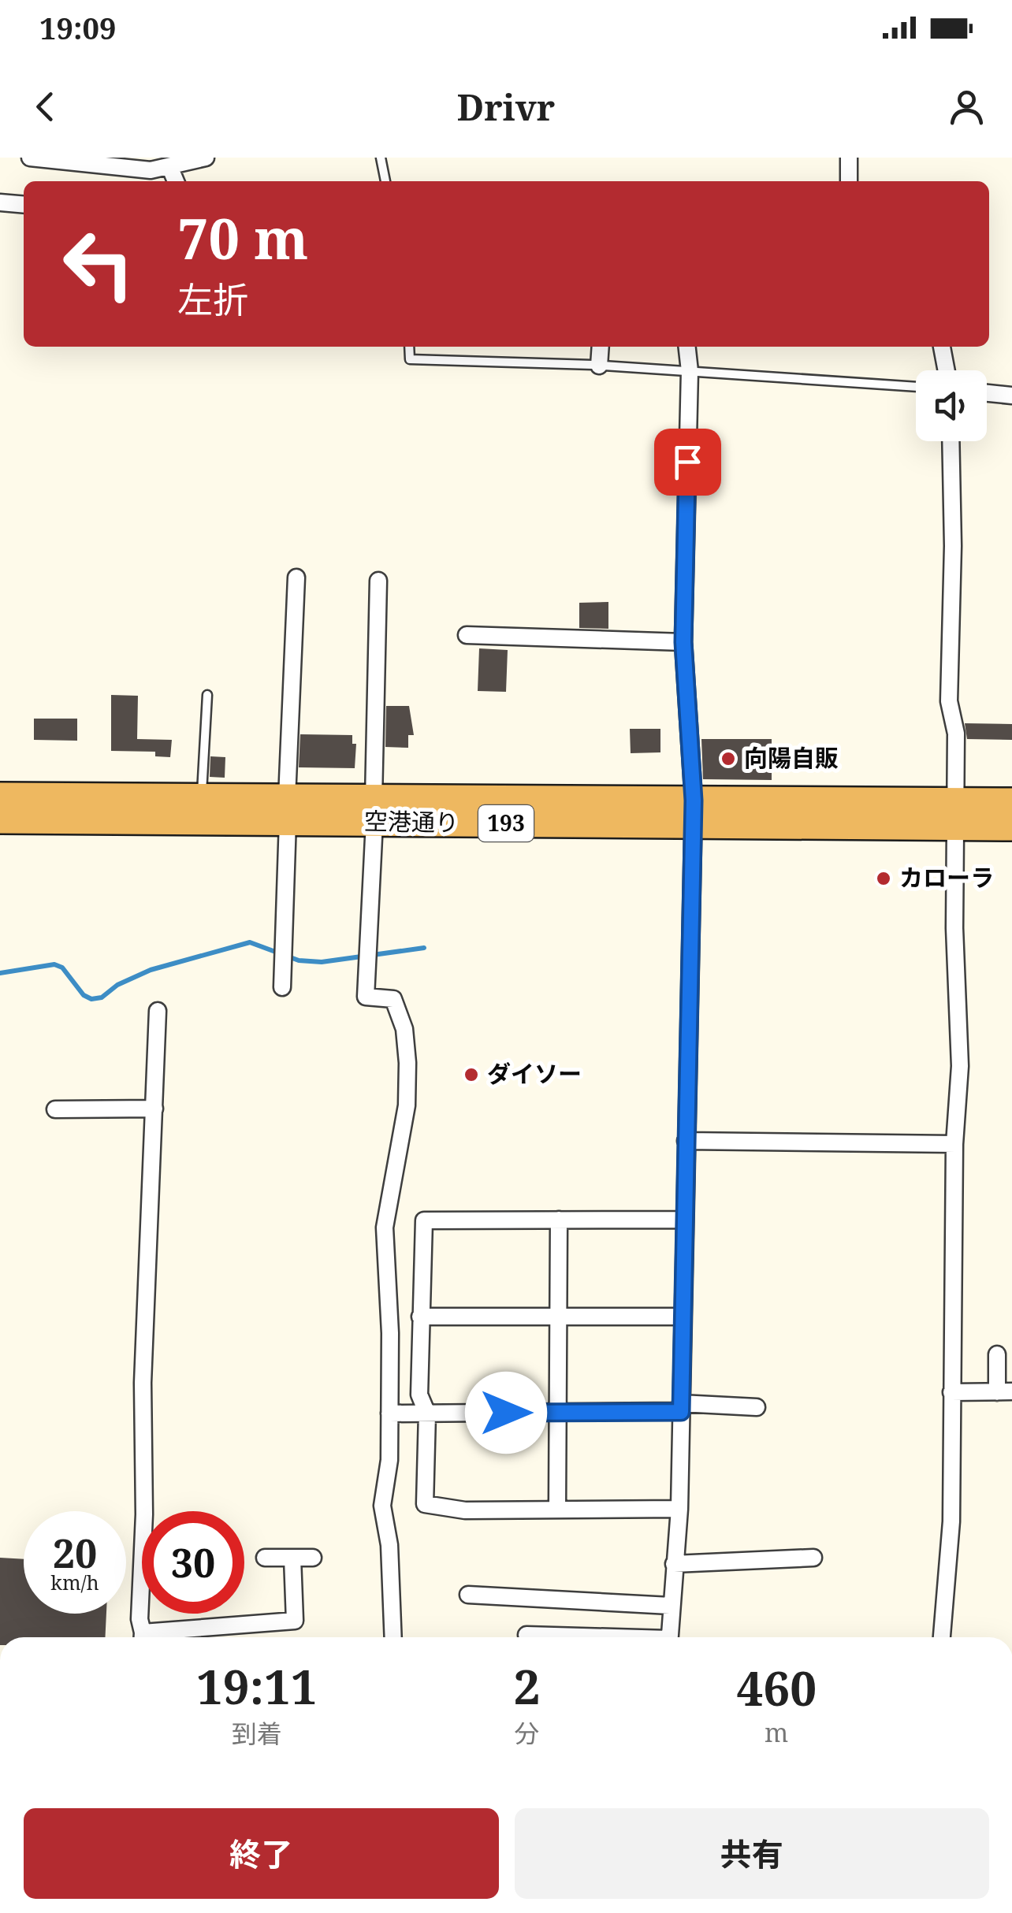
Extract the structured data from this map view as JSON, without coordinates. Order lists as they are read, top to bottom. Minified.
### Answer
{"streets":{"highway":["空港通り","193"]},"places":["向陽自販","カローラ","ダイソー"],"page":{"status":"19:09","header":"Drivr","turn":["70 m","左折"],"speed":"20 km/h","limit":"30","eta":["19:11","到着","2","分","460","m"],"buttons":["終了","共有"]}}
